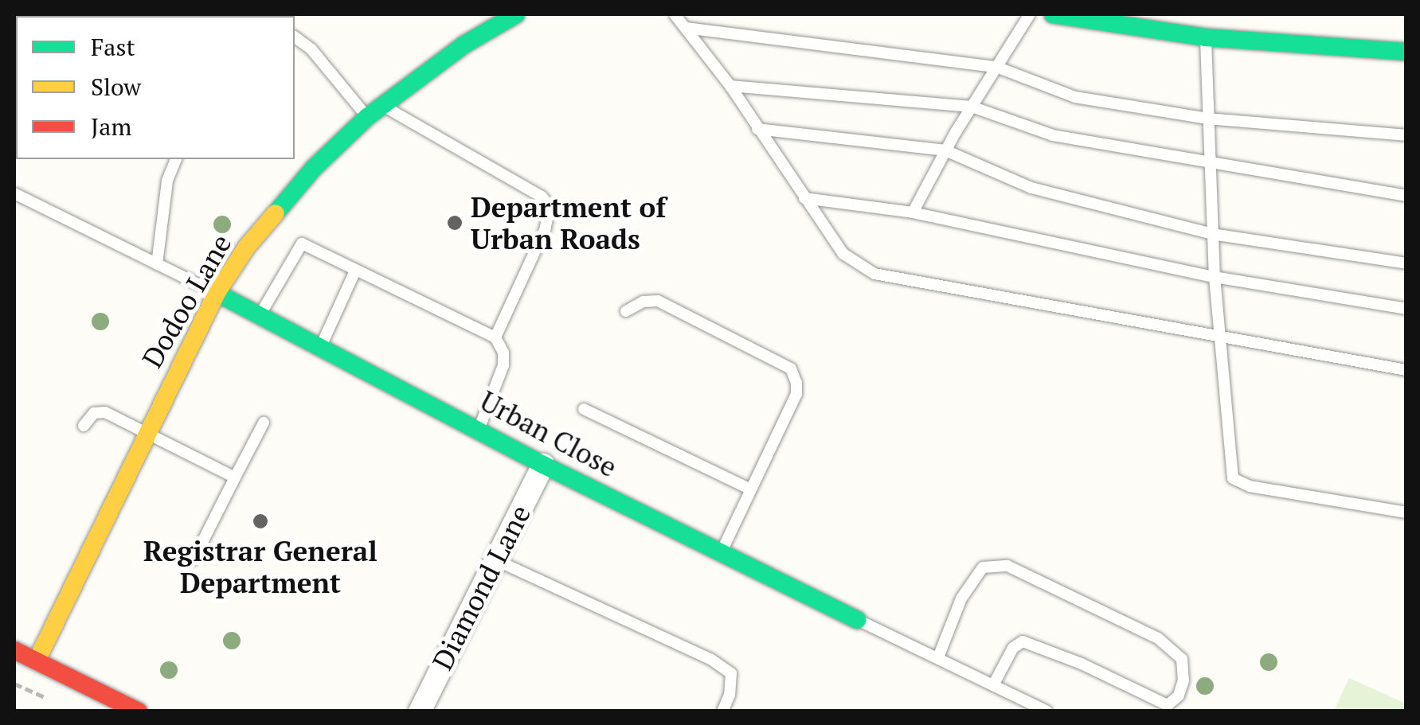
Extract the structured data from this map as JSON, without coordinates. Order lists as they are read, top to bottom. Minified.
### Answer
{"streets":{"street":["Dodoo Lane","Urban Close","Diamond Lane"]},"crossings":[["Dodoo Lane","Urban Close"],["Urban Close","Diamond Lane"]],"places":["Department of Urban Roads","Registrar General Department"],"legend":["Fast","Slow","Jam"]}
